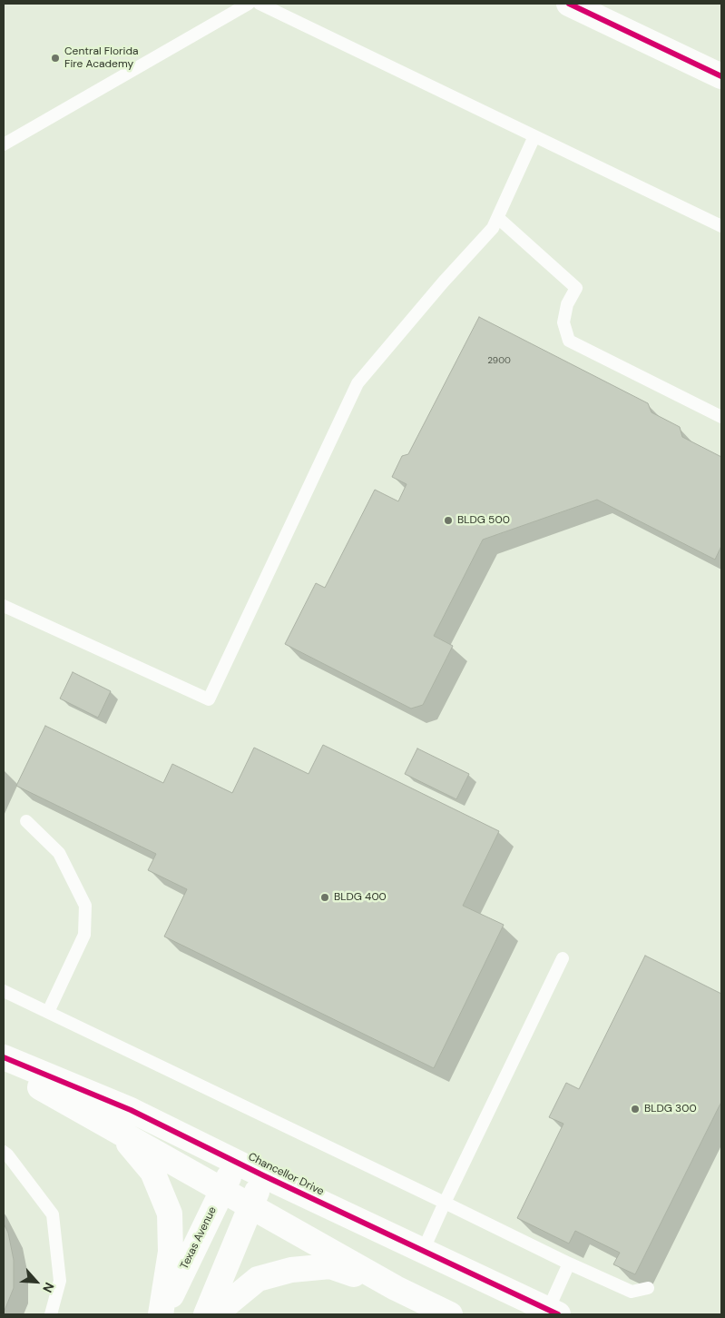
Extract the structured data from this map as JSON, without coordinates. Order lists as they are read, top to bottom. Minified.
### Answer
{"streets":{"main road":["Chancellor Drive","Texas Avenue"]},"crossings":[["Chancellor Drive","Texas Avenue"]],"places":["Central Florida Fire Academy","BLDG 500","BLDG 400","BLDG 300"],"house_numbers":["2900"],"north":"bottom right"}
